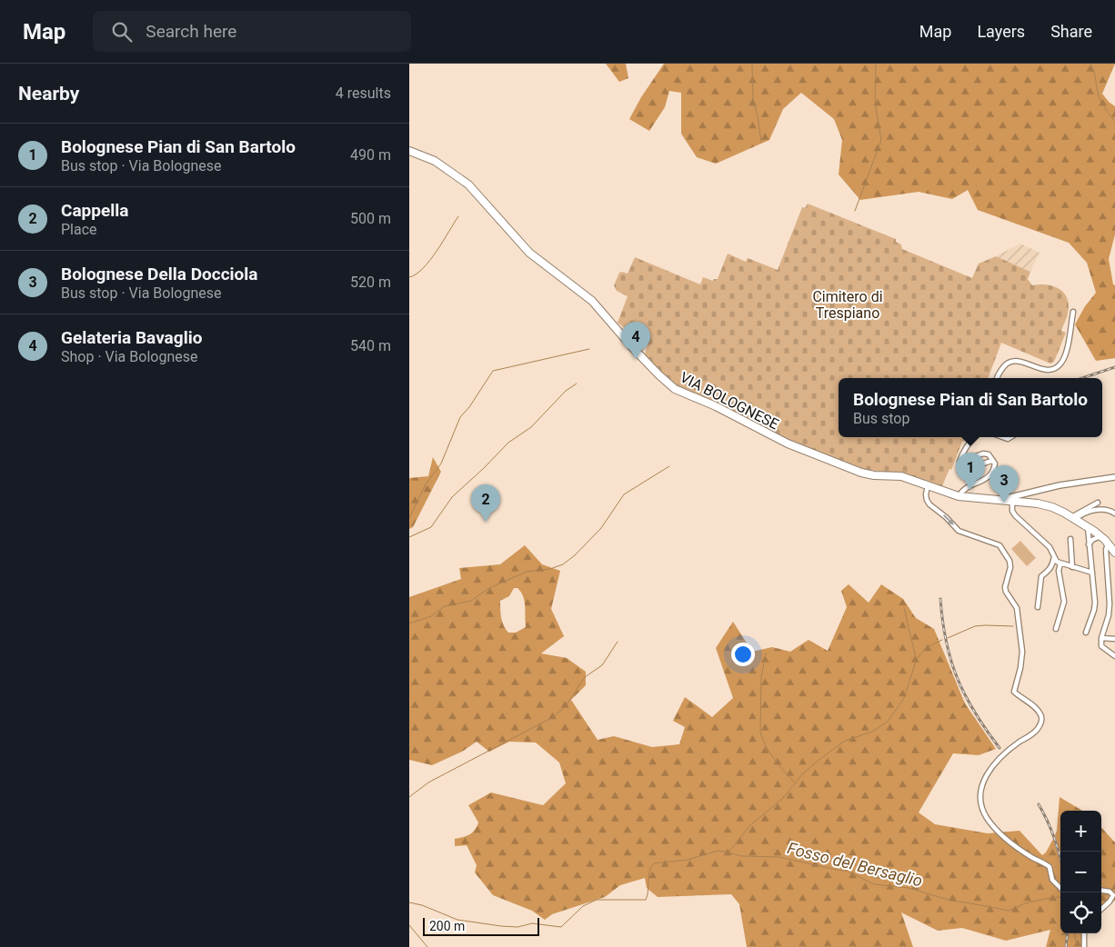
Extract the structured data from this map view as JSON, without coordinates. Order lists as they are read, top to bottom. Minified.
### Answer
{"streets":{"main road":["VIA BOLOGNESE"]},"water":["Fosso del Bersaglio"],"parks":["Cimitero di Trespiano"],"scale_bar":"200 m","page":{"header":"Map","search":"Search here","nav":["Map","Layers","Share"],"heading":["Nearby","4 results"],"list":[{"mark":"1","name":"Bolognese Pian di San Bartolo","note":"Bus stop · Via Bolognese","value":"490 m"},{"mark":"2","name":"Cappella","note":"Place","value":"500 m"},{"mark":"3","name":"Bolognese Della Docciola","note":"Bus stop · Via Bolognese","value":"520 m"},{"mark":"4","name":"Gelateria Bavaglio","note":"Shop · Via Bolognese","value":"540 m"}],"pins":["4","1","3","2"],"popup":["Bolognese Pian di San Bartolo","Bus stop"],"map_buttons":["+","−"],"scale":"200 m"}}
